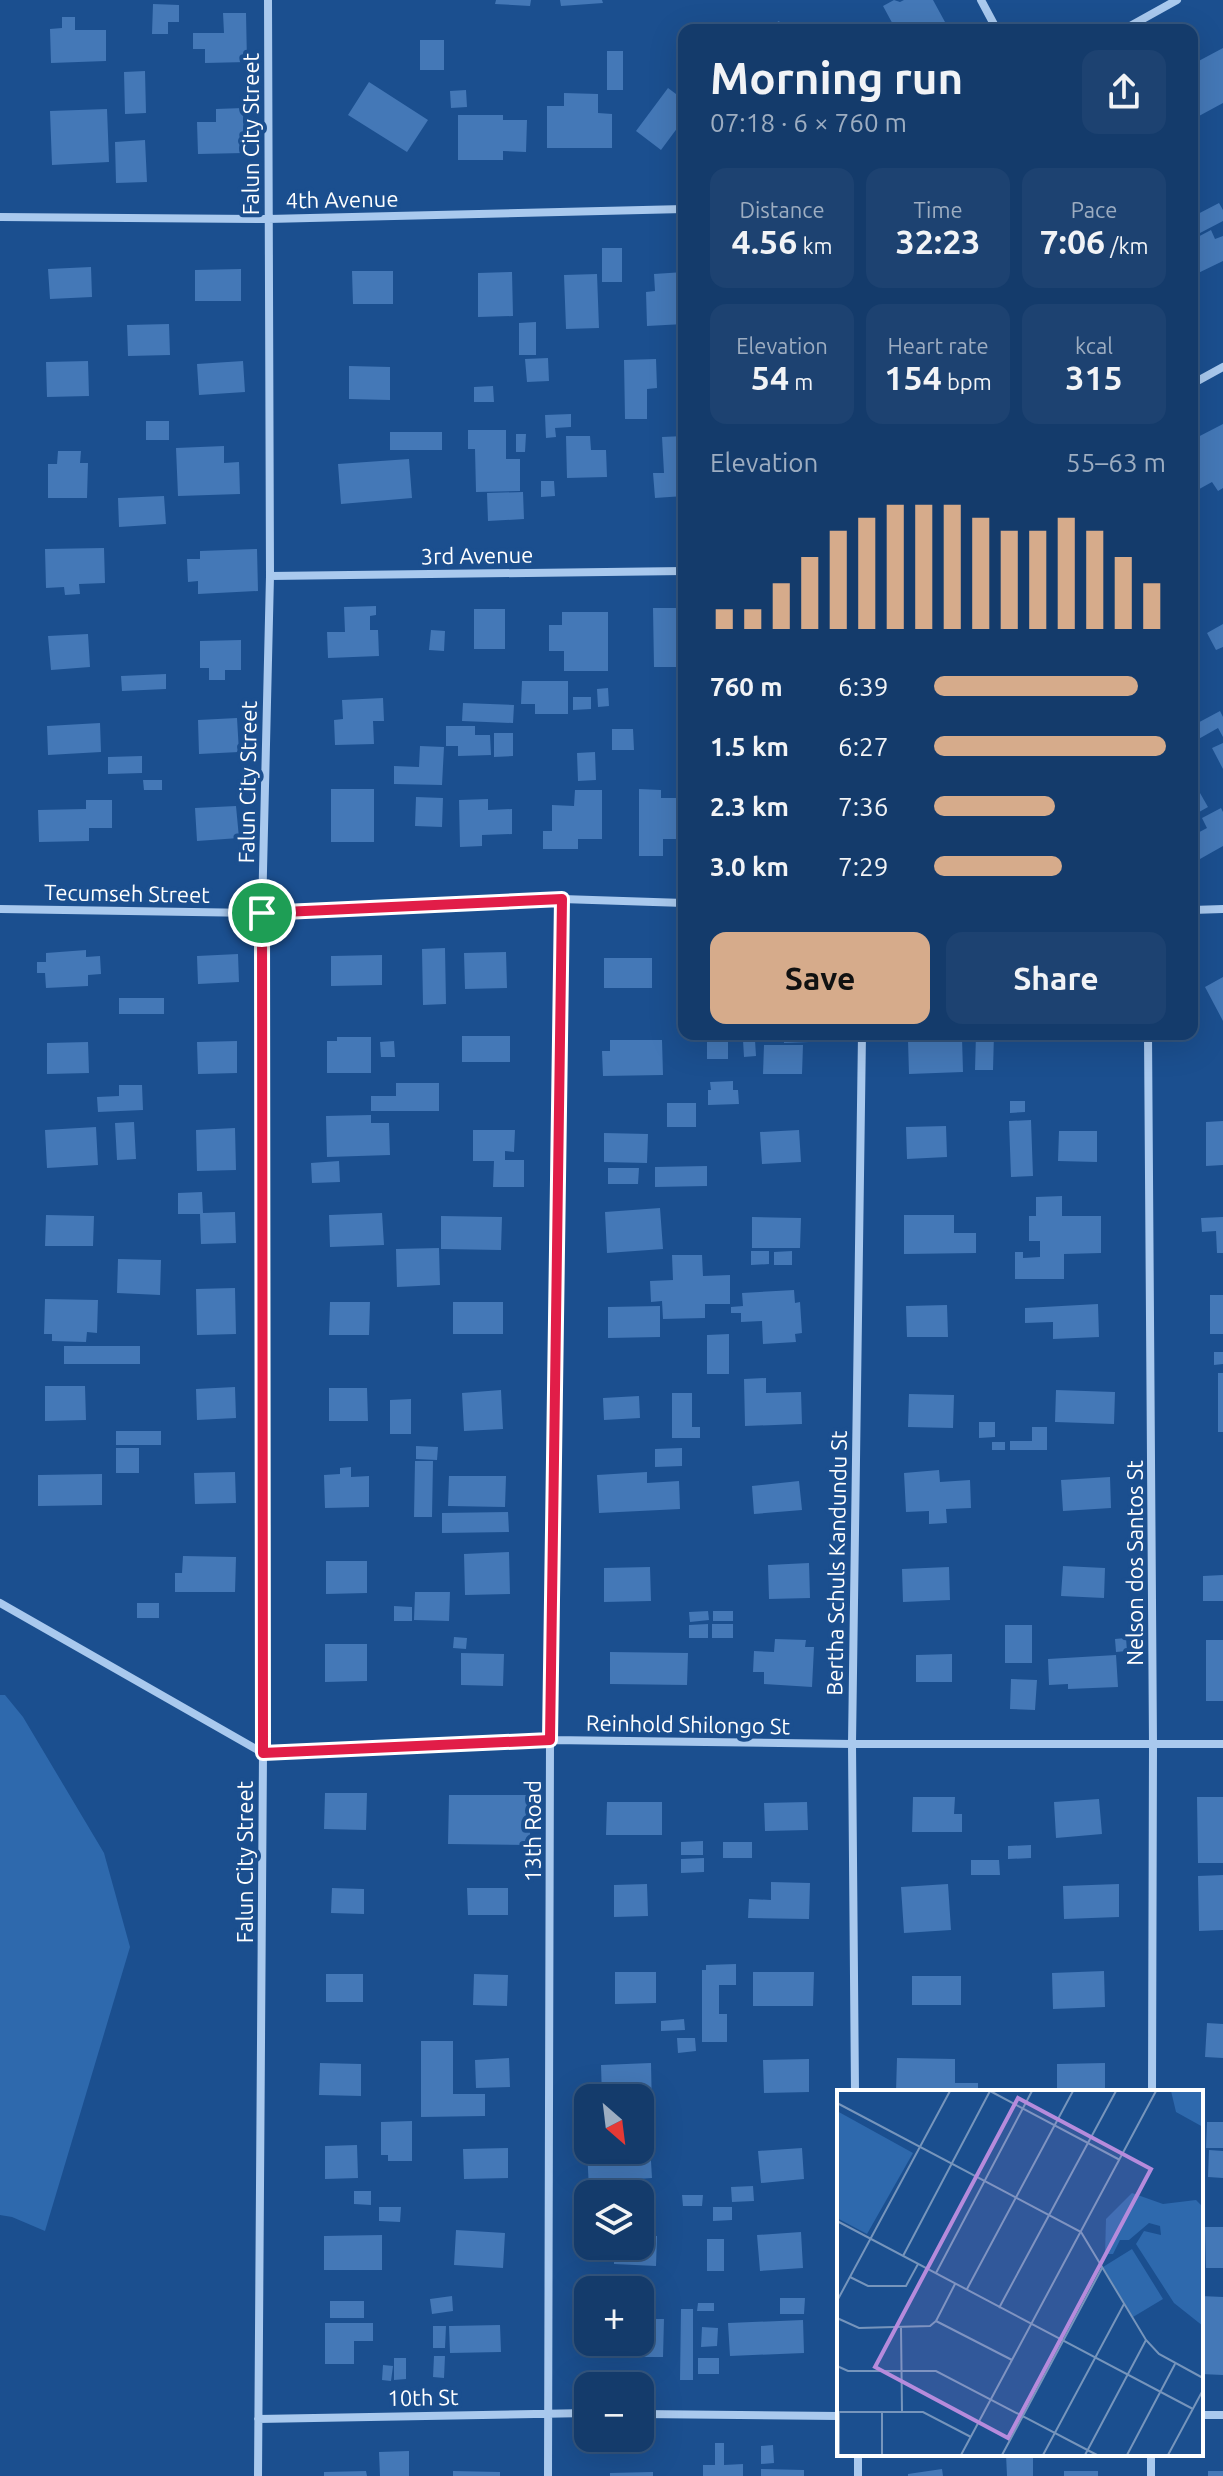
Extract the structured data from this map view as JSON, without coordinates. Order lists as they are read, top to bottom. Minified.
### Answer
{"streets":{"street":["Falun City Street","4th Avenue","3rd Avenue","Tecumseh Street","Bertha Schuls Kandundu St","Nelson dos Santos St","Reinhold Shilongo St","13th Road","10th St"]},"crossings":[["Falun City Street","4th Avenue"],["Falun City Street","3rd Avenue"],["Falun City Street","Tecumseh Street"],["Falun City Street","Reinhold Shilongo St"],["Falun City Street","10th St"],["Tecumseh Street","13th Road"],["Bertha Schuls Kandundu St","Reinhold Shilongo St"],["Nelson dos Santos St","Reinhold Shilongo St"],["Reinhold Shilongo St","13th Road"],["13th Road","10th St"]],"north":"bottom right","page":{"heading":["Morning run","07:18 · 6 × 760 m"],"stats":[["Distance","4.56 km"],["Time","32:23"],["Pace","7:06 /km"],["Elevation","54 m"],["Heart rate","154 bpm"],["kcal","315"]],"chart":["Elevation","55–63 m"],"list":[{"name":"760 m","note":"6:39"},{"name":"1.5 km","note":"6:27"},{"name":"2.3 km","note":"7:36"},{"name":"3.0 km","note":"7:29"}],"buttons":["Save","Share"],"map_buttons":["+","−"]}}
